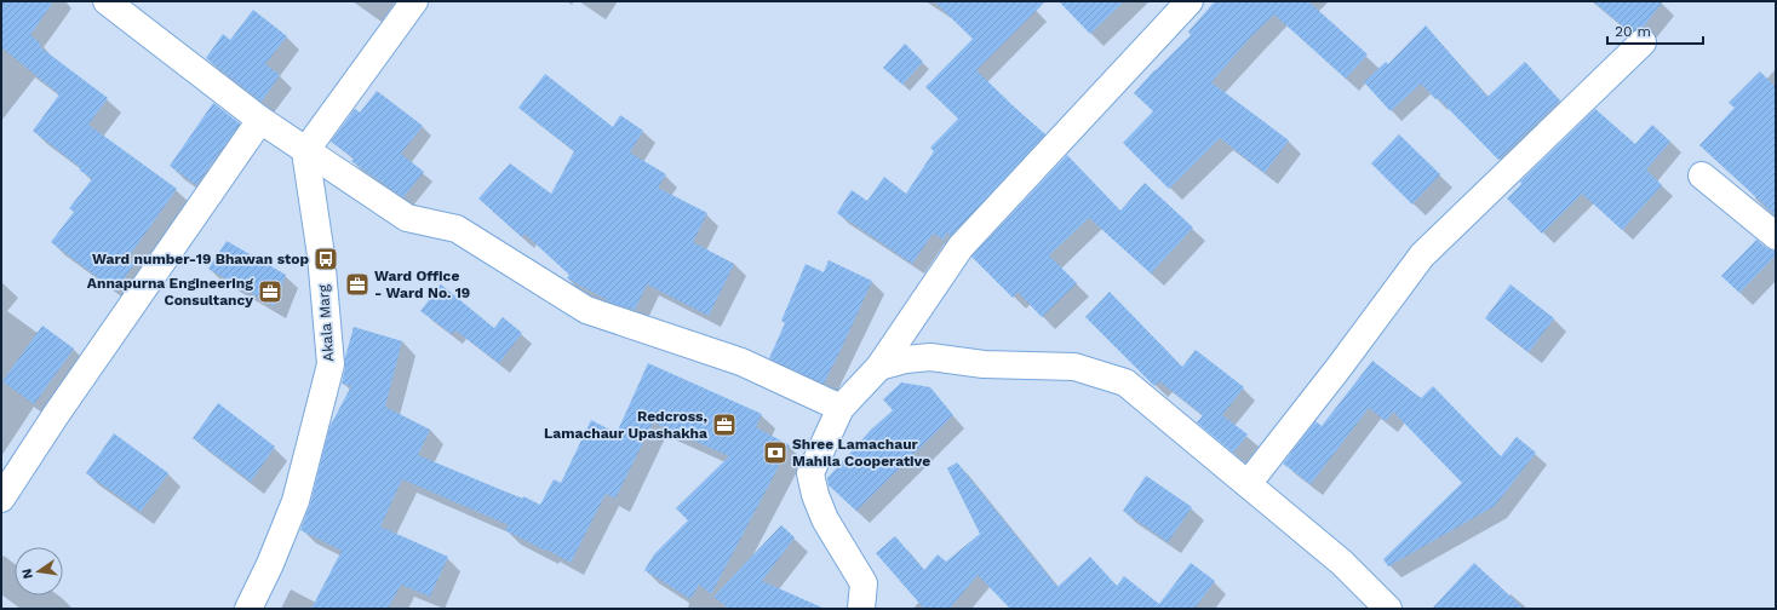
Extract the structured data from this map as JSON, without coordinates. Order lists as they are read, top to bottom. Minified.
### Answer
{"streets":{"street":["Akala Marg"]},"places":{"bus stop":["Ward number-19 Bhawan stop"],"office":["Ward Office - Ward No. 19","Annapurna Engineering Consultancy","Redcross, Lamachaur Upashakha"],"bank":["Shree Lamachaur Mahila Cooperative"]},"scale_bar":"20 m","north":"left"}
